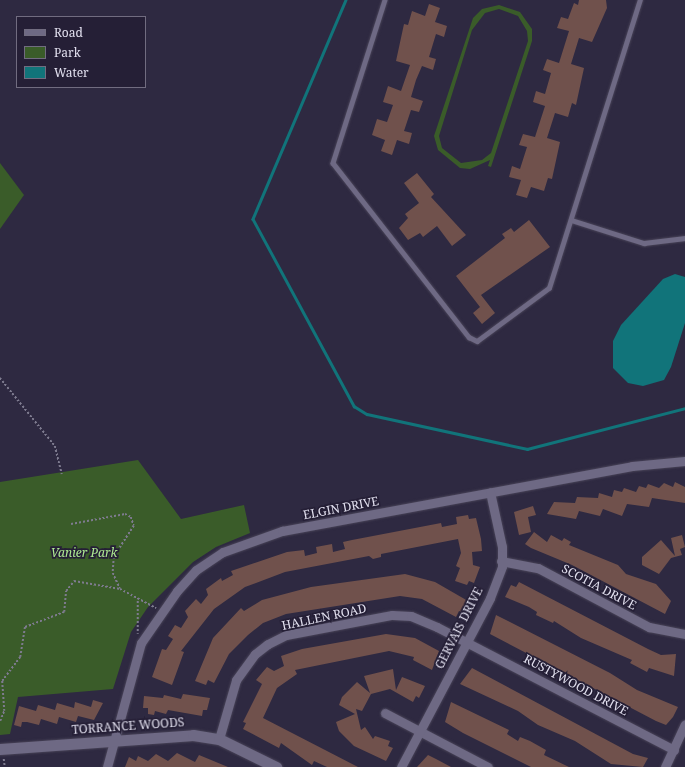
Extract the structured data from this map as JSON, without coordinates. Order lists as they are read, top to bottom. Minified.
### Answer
{"streets":{"street":["ELGIN DRIVE","SCOTIA DRIVE","HALLEN ROAD","GERVAIS DRIVE","RUSTYWOOD DRIVE","TORRANCE WOODS"]},"crossings":[["ELGIN DRIVE","GERVAIS DRIVE"],["ELGIN DRIVE","TORRANCE WOODS"],["SCOTIA DRIVE","GERVAIS DRIVE"],["HALLEN ROAD","GERVAIS DRIVE"],["HALLEN ROAD","RUSTYWOOD DRIVE"],["HALLEN ROAD","TORRANCE WOODS"],["GERVAIS DRIVE","RUSTYWOOD DRIVE"]],"parks":["Vanier Park"],"legend":["Road","Park","Water"]}
